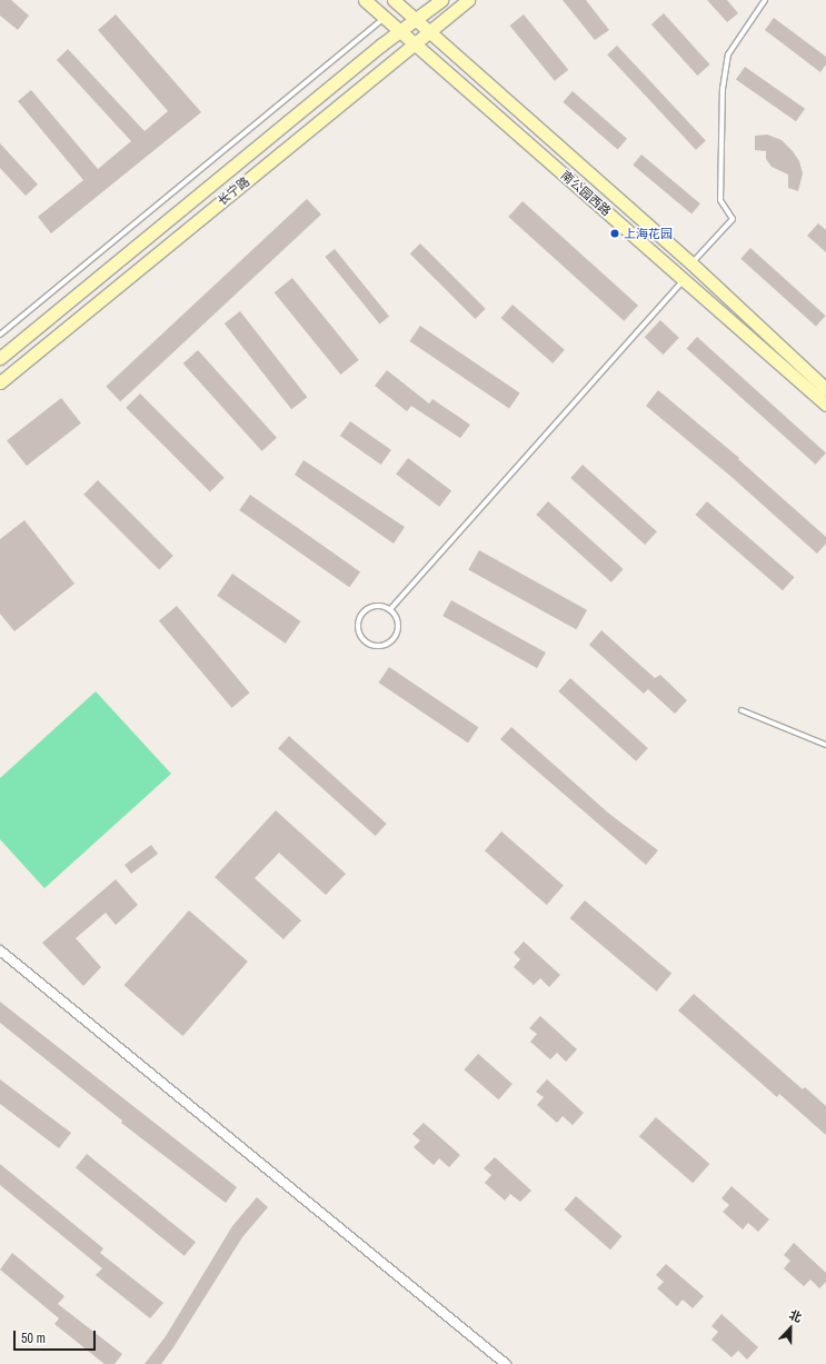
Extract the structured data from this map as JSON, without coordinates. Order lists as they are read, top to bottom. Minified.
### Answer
{"streets":{"main road":["长宁路","南公园西路"]},"crossings":[["长宁路","南公园西路"]],"places":["上海花园"],"scale_bar":"50 m","north":"top"}
